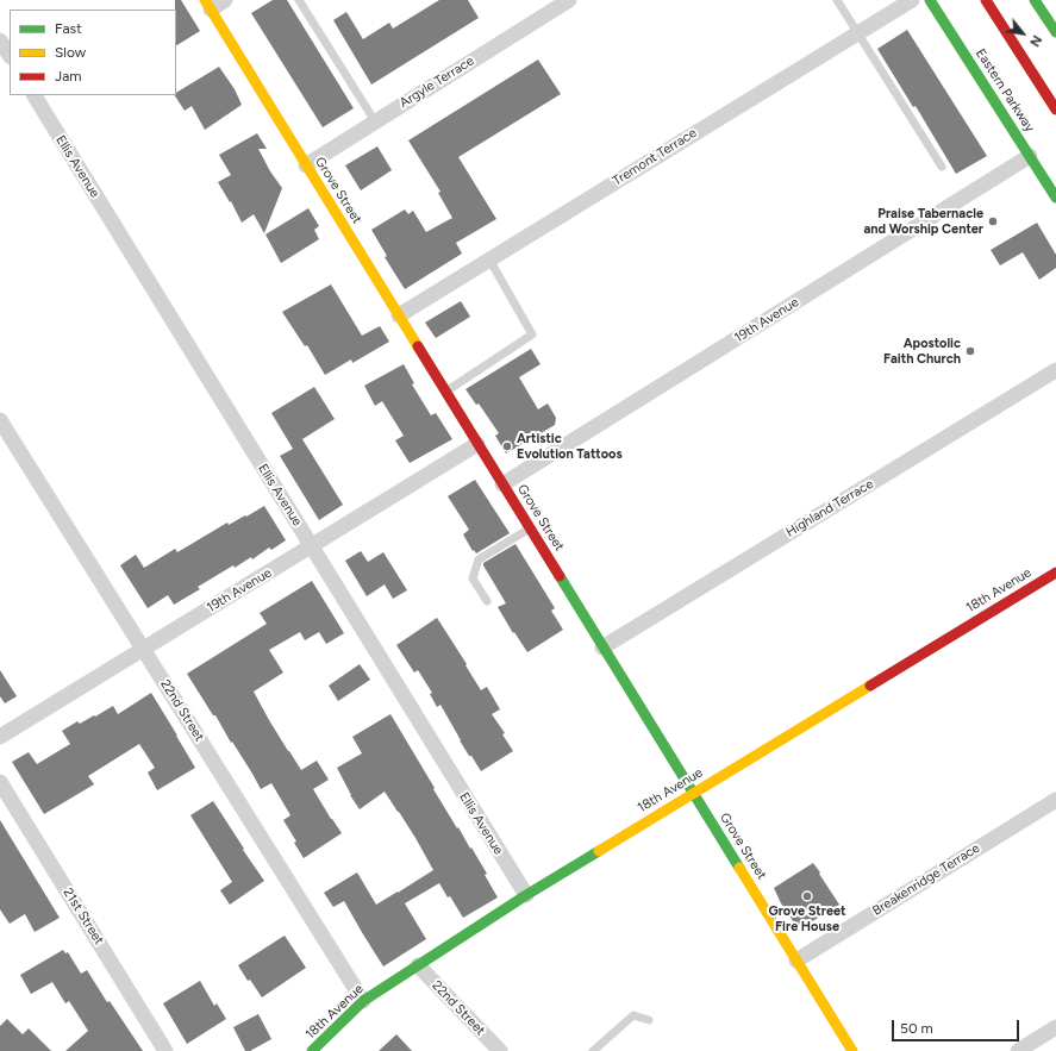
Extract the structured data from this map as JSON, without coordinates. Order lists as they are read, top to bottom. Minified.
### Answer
{"streets":{"main road":["Eastern Parkway","Grove Street","18th Avenue"],"street":["Argyle Terrace","Tremont Terrace","Ellis Avenue","19th Avenue","Highland Terrace","22nd Street","Breakenridge Terrace","21st Street"]},"crossings":[["Argyle Terrace","Grove Street"],["Eastern Parkway","19th Avenue"],["Tremont Terrace","Grove Street"],["Ellis Avenue","19th Avenue"],["Ellis Avenue","18th Avenue"],["Grove Street","19th Avenue"],["Grove Street","Highland Terrace"],["Grove Street","18th Avenue"],["Grove Street","Breakenridge Terrace"],["19th Avenue","22nd Street"],["18th Avenue","22nd Street"]],"places":["Praise Tabernacle and Worship Center","Apostolic Faith Church","Artistic Evolution Tattoos","Grove Street Fire House"],"legend":["Fast","Slow","Jam"],"scale_bar":"50 m","north":"bottom right"}
